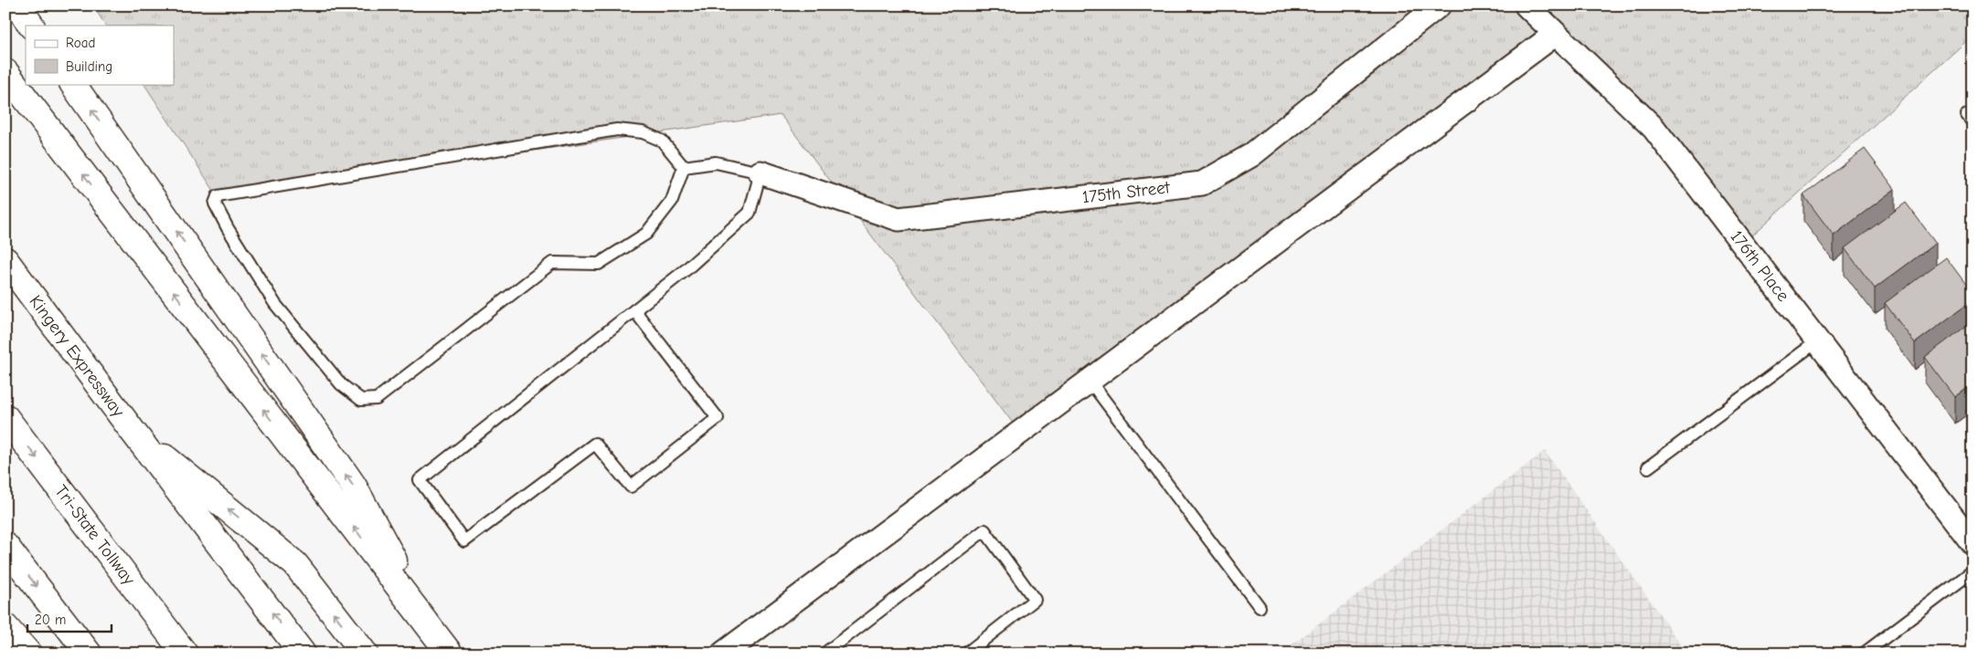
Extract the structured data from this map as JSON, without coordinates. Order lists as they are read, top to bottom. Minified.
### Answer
{"streets":{"highway":["Kingery Expressway","Tri-State Tollway"],"street":["175th Street","176th Place"]},"legend":["Road","Building"],"scale_bar":"20 m"}
